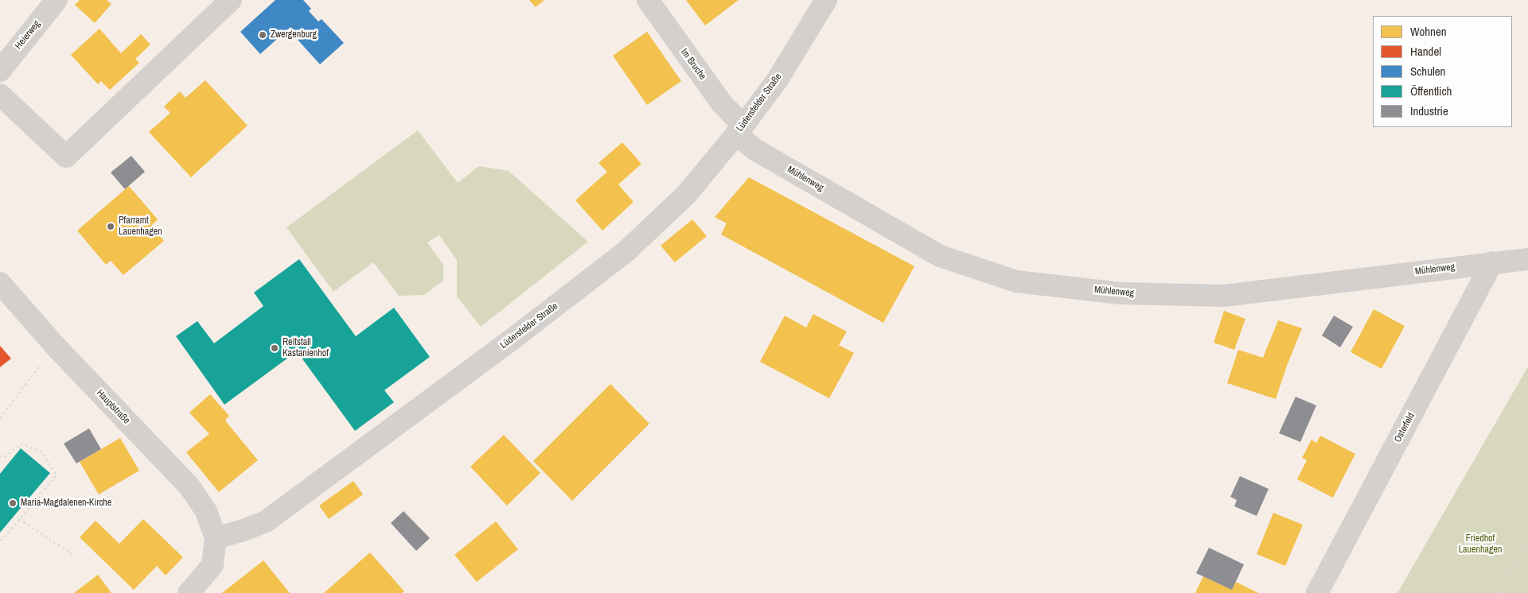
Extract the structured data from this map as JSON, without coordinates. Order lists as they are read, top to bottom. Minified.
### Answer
{"streets":{"street":["Heierweg","Im Bruche","Lüdersfelder Straße","Mühlenweg","Hauptstraße","Osterfeld"]},"crossings":[["Im Bruche","Lüdersfelder Straße"],["Im Bruche","Mühlenweg"],["Lüdersfelder Straße","Mühlenweg"],["Lüdersfelder Straße","Hauptstraße"],["Mühlenweg","Osterfeld"]],"parks":["Friedhof Lauenhagen"],"places":["Zwergenburg","Pfarramt Lauenhagen","Reitstall Kastanienhof","Maria-Magdalenen-Kirche"],"legend":["Wohnen","Handel","Schulen","Öffentlich","Industrie"]}
